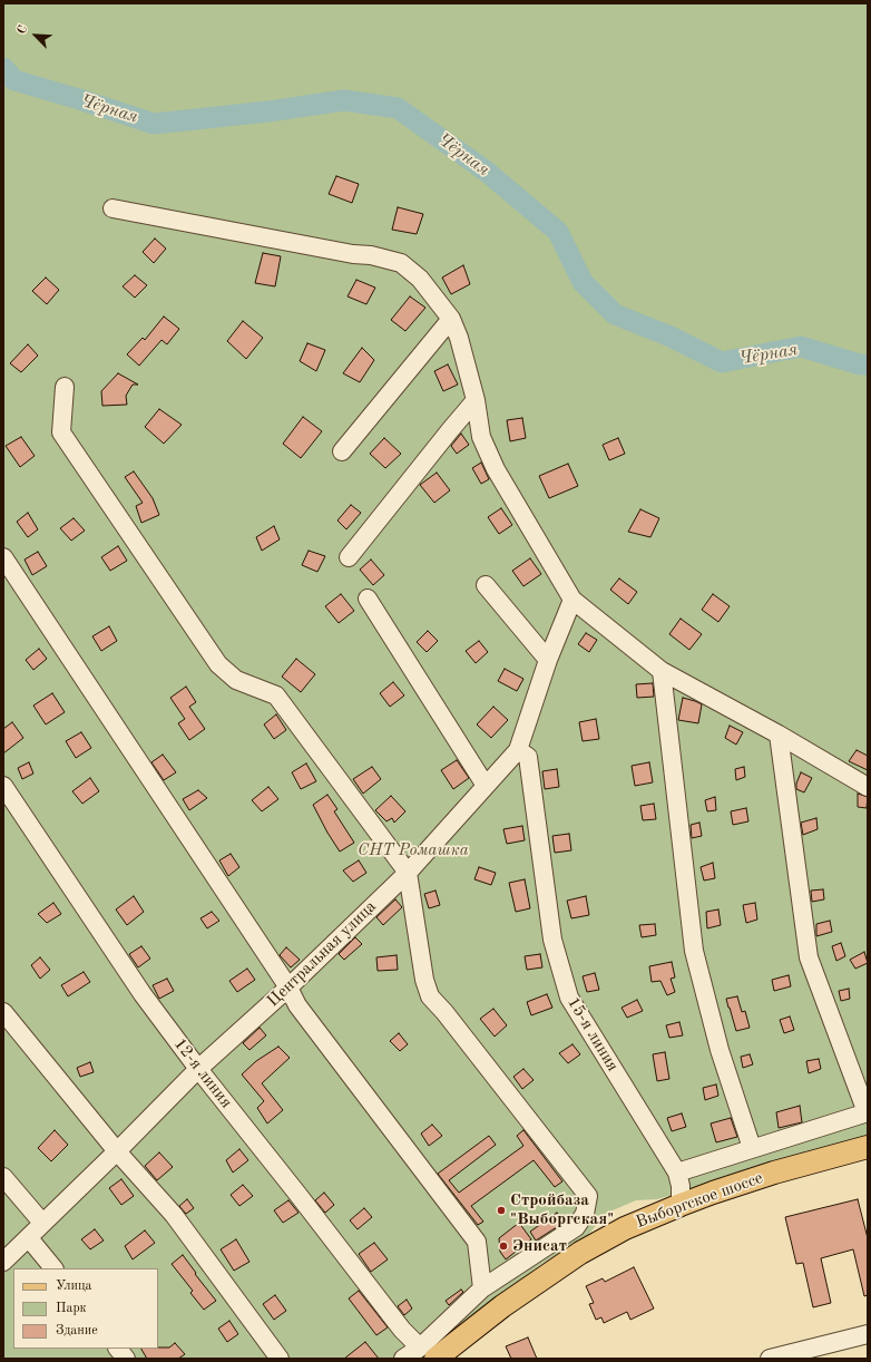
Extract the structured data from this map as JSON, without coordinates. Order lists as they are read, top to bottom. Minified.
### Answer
{"streets":{"main road":["Выборгское шоссе"],"street":["Центральная улица","15-я линия","12-я линия"]},"crossings":[["Центральная улица","15-я линия"],["Центральная улица","12-я линия"],["15-я линия","Выборгское шоссе"],["12-я линия","Выборгское шоссе"]],"water":["Чёрная"],"parks":["СНТ Ромашка"],"places":["Стройбаза \"Выборгская\"","Энисат"],"legend":["Улица","Парк","Здание"],"north":"top left"}
